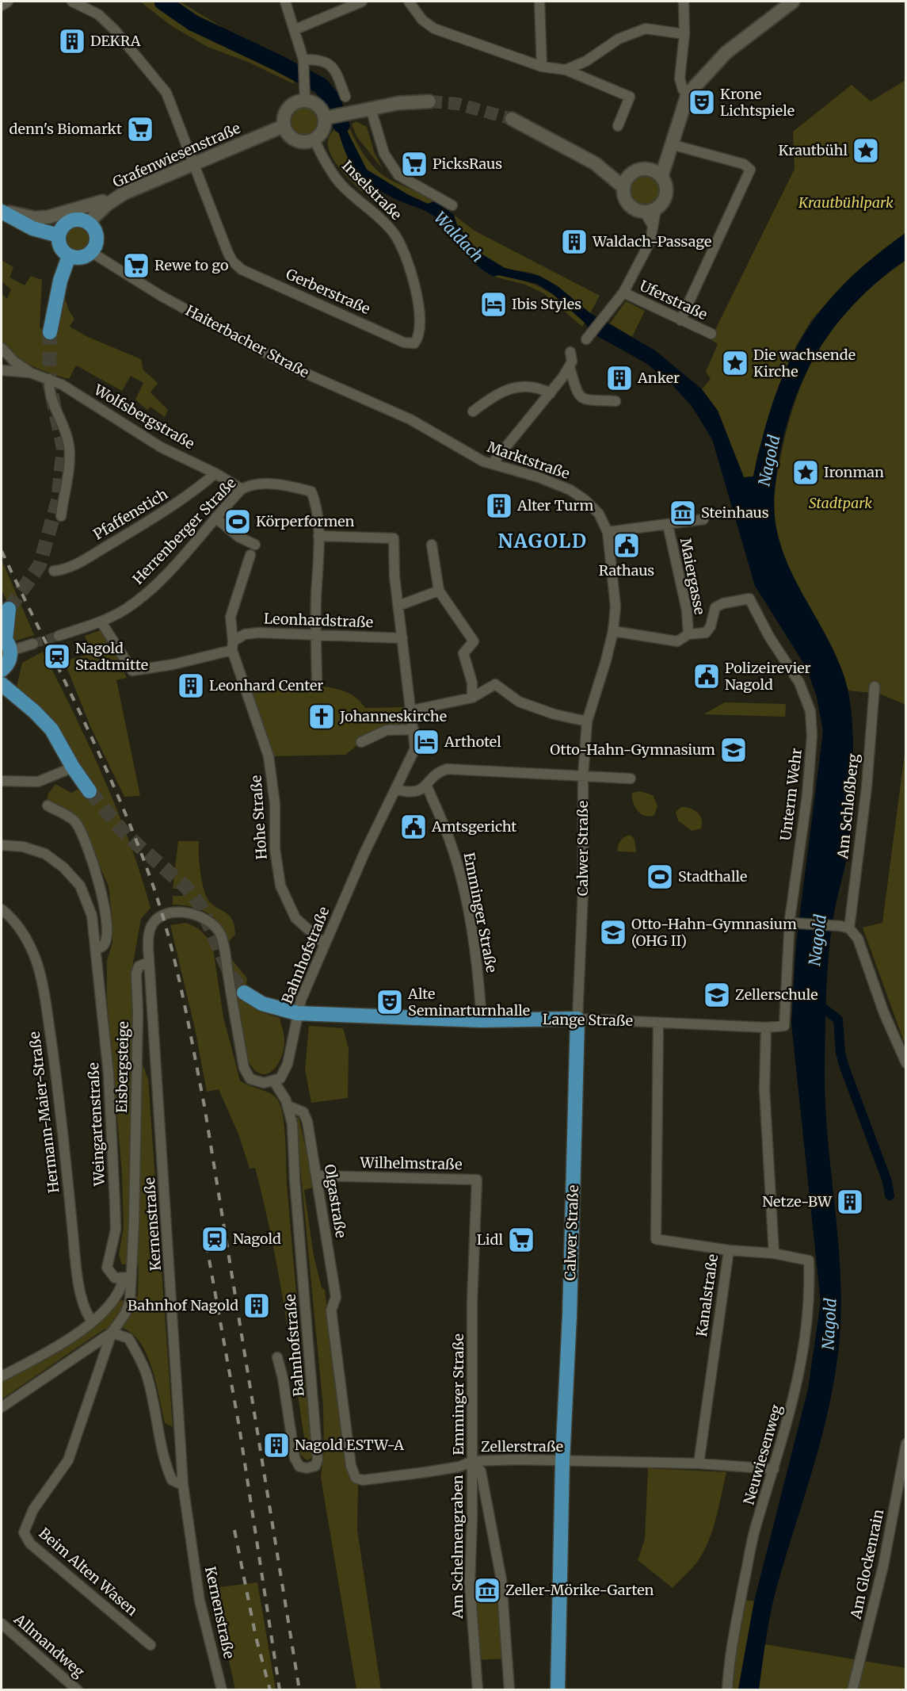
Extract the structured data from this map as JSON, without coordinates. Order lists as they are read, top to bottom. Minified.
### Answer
{"streets":{"main road":["Calwer Straße","Lange Straße"],"street":["Grafenwiesenstraße","Inselstraße","Gerberstraße","Uferstraße","Haiterbacher Straße","Wolfsbergstraße","Marktstraße","Pfaffenstich","Herrenberger Straße","Maiergasse","Leonhardstraße","Unterm Wehr","Am Schloßberg","Hohe Straße","Emminger Straße","Bahnhofstraße","Eisbergsteige","Hermann-Maier-Straße","Weingartenstraße","Wilhelmstraße","Olgastraße","Kernenstraße","Kanalstraße","Zellerstraße","Neuwiesenweg","Am Schelmengraben","Am Glockenrain","Beim Alten Wasen","Allmandweg"]},"crossings":[["Grafenwiesenstraße","Inselstraße"],["Grafenwiesenstraße","Gerberstraße"],["Grafenwiesenstraße","Haiterbacher Straße"],["Inselstraße","Gerberstraße"],["Haiterbacher Straße","Marktstraße"],["Wolfsbergstraße","Pfaffenstich"],["Wolfsbergstraße","Herrenberger Straße"],["Marktstraße","Calwer Straße"],["Herrenberger Straße","Leonhardstraße"],["Herrenberger Straße","Bahnhofstraße"],["Maiergasse","Unterm Wehr"],["Leonhardstraße","Hohe Straße"],["Leonhardstraße","Bahnhofstraße"],["Unterm Wehr","Lange Straße"],["Hohe Straße","Bahnhofstraße"],["Calwer Straße","Lange Straße"],["Calwer Straße","Zellerstraße"],["Emminger Straße","Lange Straße"],["Emminger Straße","Wilhelmstraße"],["Emminger Straße","Zellerstraße"],["Emminger Straße","Am Schelmengraben"],["Bahnhofstraße","Lange Straße"],["Bahnhofstraße","Olgastraße"],["Lange Straße","Kanalstraße"],["Eisbergsteige","Hermann-Maier-Straße"],["Eisbergsteige","Weingartenstraße"],["Eisbergsteige","Kernenstraße"],["Eisbergsteige","Beim Alten Wasen"],["Wilhelmstraße","Olgastraße"],["Olgastraße","Zellerstraße"],["Kanalstraße","Zellerstraße"],["Kanalstraße","Neuwiesenweg"],["Zellerstraße","Neuwiesenweg"],["Zellerstraße","Am Schelmengraben"]],"districts":["NAGOLD"],"water":["Waldach","Nagold"],"parks":["Krautbühlpark","Stadtpark"],"places":{"building":["DEKRA","Waldach-Passage","Anker","Alter Turm","Leonhard Center","Netze-BW","Bahnhof Nagold","Nagold ESTW-A"],"theatre":["Krone Lichtspiele","Alte Seminarturnhalle"],"supermarket":["denn's Biomarkt","PicksRaus","Rewe to go","Lidl"],"place":["Krautbühl","Die wachsende Kirche","Ironman"],"hotel":["Ibis Styles","Arthotel"],"museum":["Steinhaus","Zeller-Mörike-Garten"],"sports":["Körperformen","Stadthalle"],"public building":["Rathaus","Polizeirevier Nagold","Amtsgericht"],"station":["Nagold Stadtmitte","Nagold"],"church":["Johanneskirche"],"school or university":["Otto-Hahn-Gymnasium","Otto-Hahn-Gymnasium (OHG II)","Zellerschule"]}}
